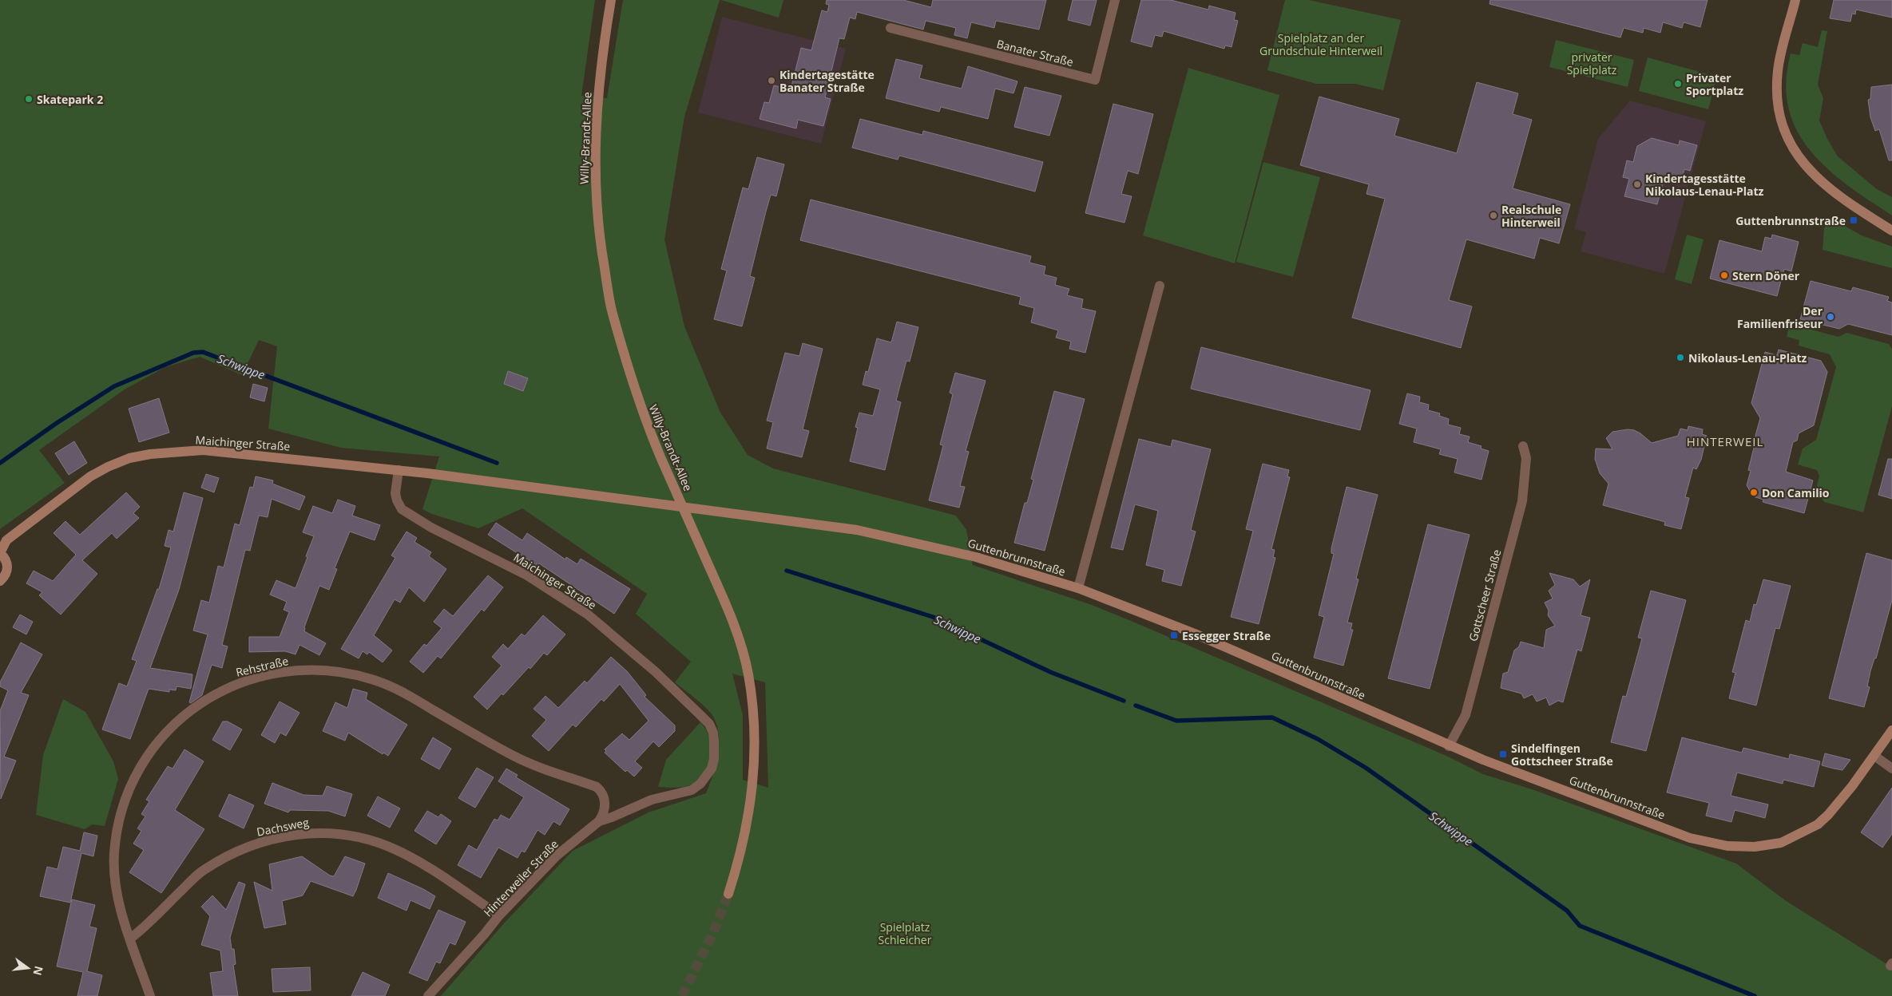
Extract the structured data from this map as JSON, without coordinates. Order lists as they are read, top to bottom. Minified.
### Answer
{"streets":{"street":["Banater Straße","Willy-Brandt-Allee","Maichinger Straße","Guttenbrunnstraße","Gottscheer Straße","Rehstraße","Dachsweg","Hinterweiler Straße"]},"crossings":[["Willy-Brandt-Allee","Maichinger Straße"],["Willy-Brandt-Allee","Guttenbrunnstraße"],["Maichinger Straße","Guttenbrunnstraße"],["Maichinger Straße","Hinterweiler Straße"],["Guttenbrunnstraße","Gottscheer Straße"],["Rehstraße","Dachsweg"],["Rehstraße","Hinterweiler Straße"],["Dachsweg","Hinterweiler Straße"]],"districts":["HINTERWEIL"],"water":["Schwippe"],"parks":["Spielplatz an der Grundschule Hinterweil","privater Spielplatz","Spielplatz Schleicher"],"places":{"other":["Kindertagestätte Banater Straße","Privater Sportplatz","Skatepark 2","Kindertagesstätte Nikolaus-Lenau-Platz","Realschule Hinterweil","Stern Döner","Der Familienfriseur","Nikolaus-Lenau-Platz","Don Camilio"],"transit":["Guttenbrunnstraße","Essegger Straße","Sindelfingen Gottscheer Straße"]},"north":"right"}
